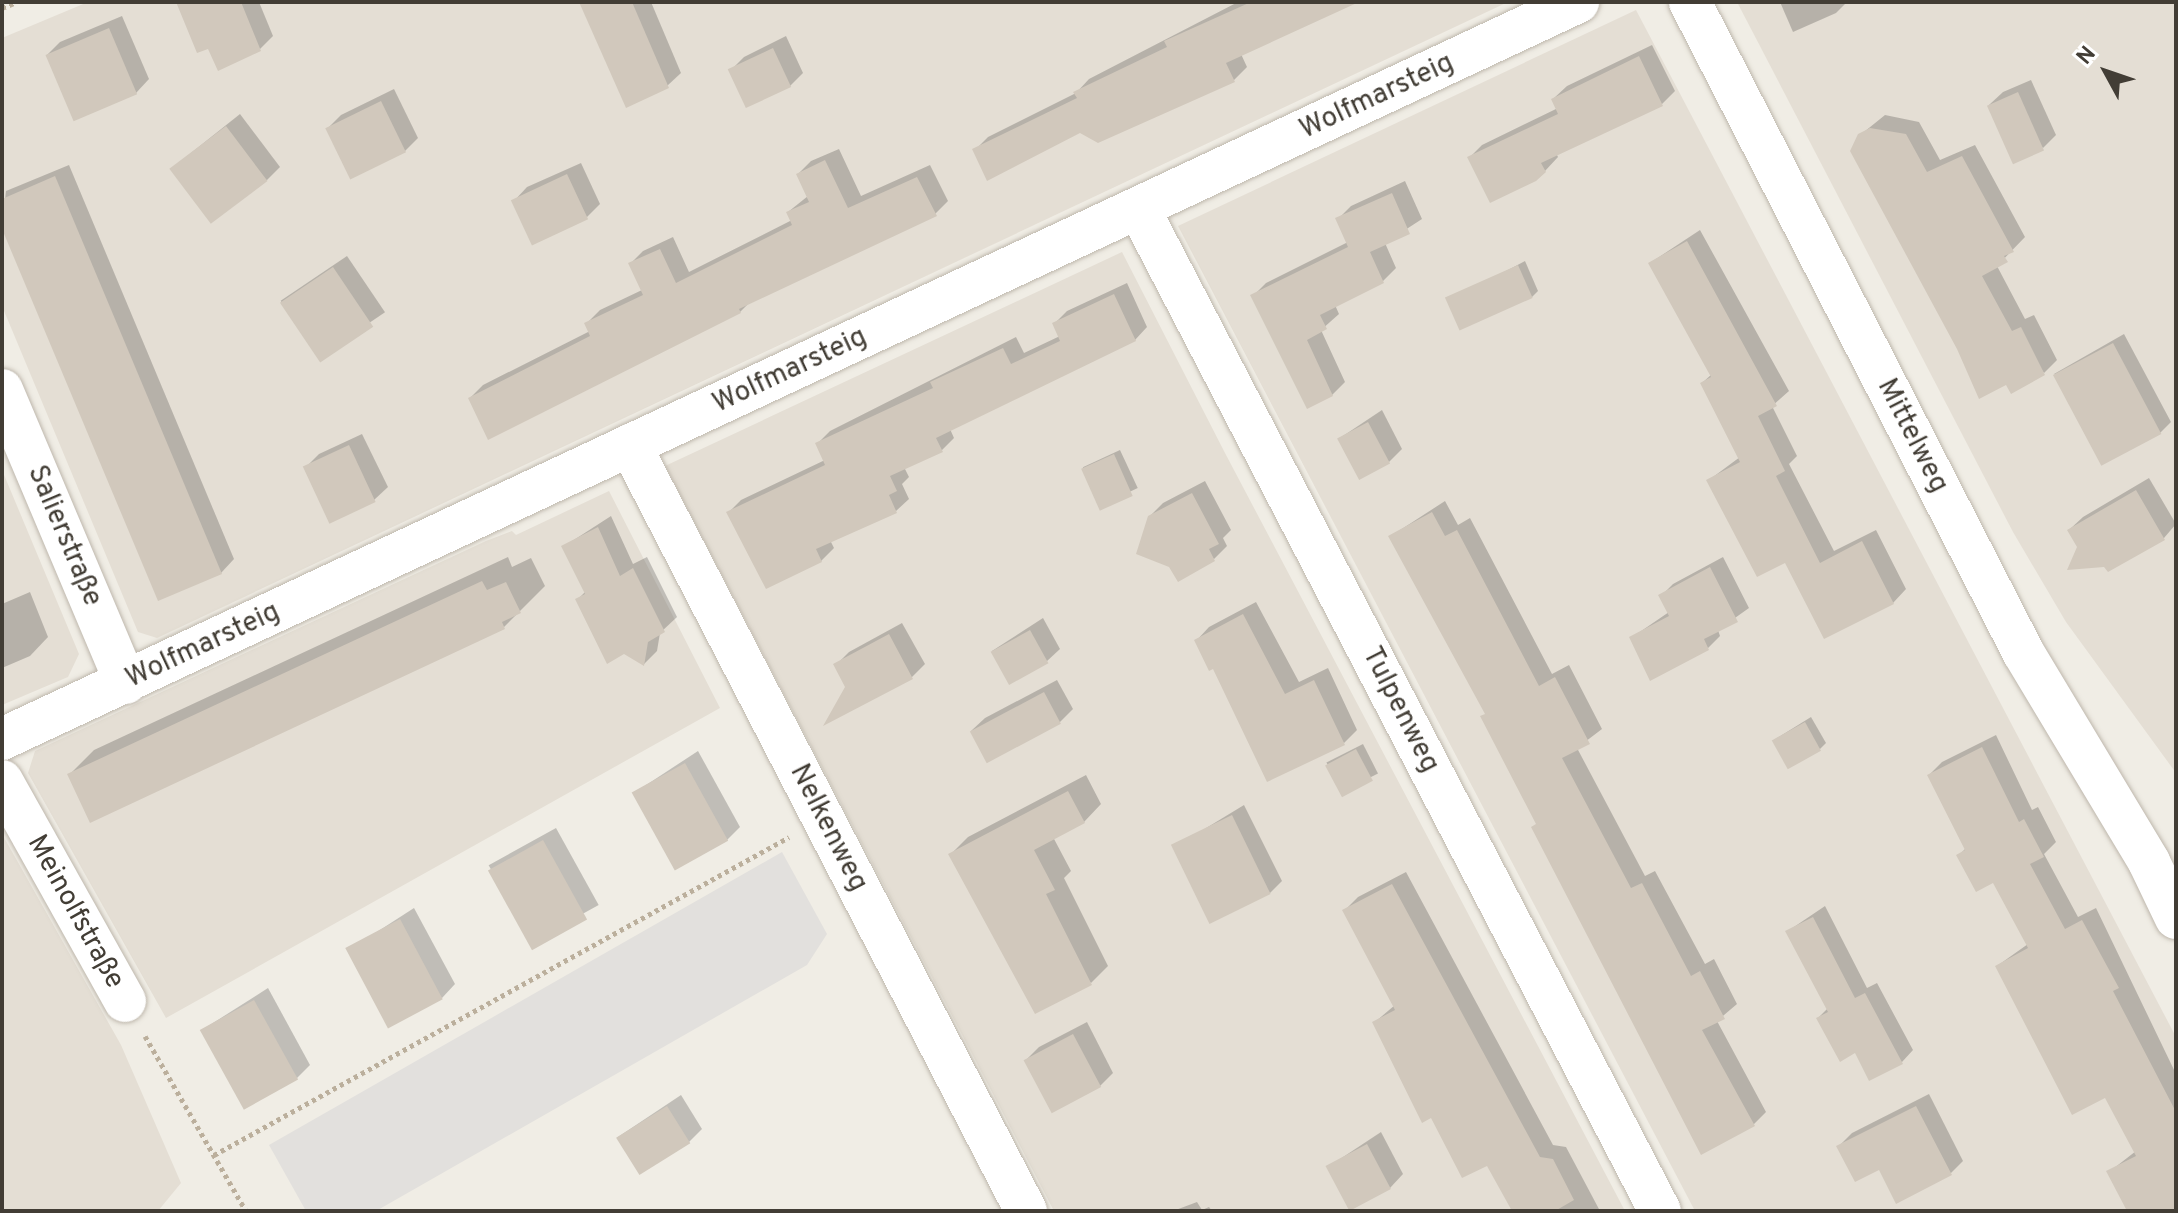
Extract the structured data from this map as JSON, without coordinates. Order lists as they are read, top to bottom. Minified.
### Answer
{"streets":{"street":["Wolfmarsteig","Mittelweg","Salierstraße","Tulpenweg","Nelkenweg","Meinolfstraße"]},"crossings":[["Wolfmarsteig","Salierstraße"],["Wolfmarsteig","Tulpenweg"],["Wolfmarsteig","Nelkenweg"]],"north":"top left"}
